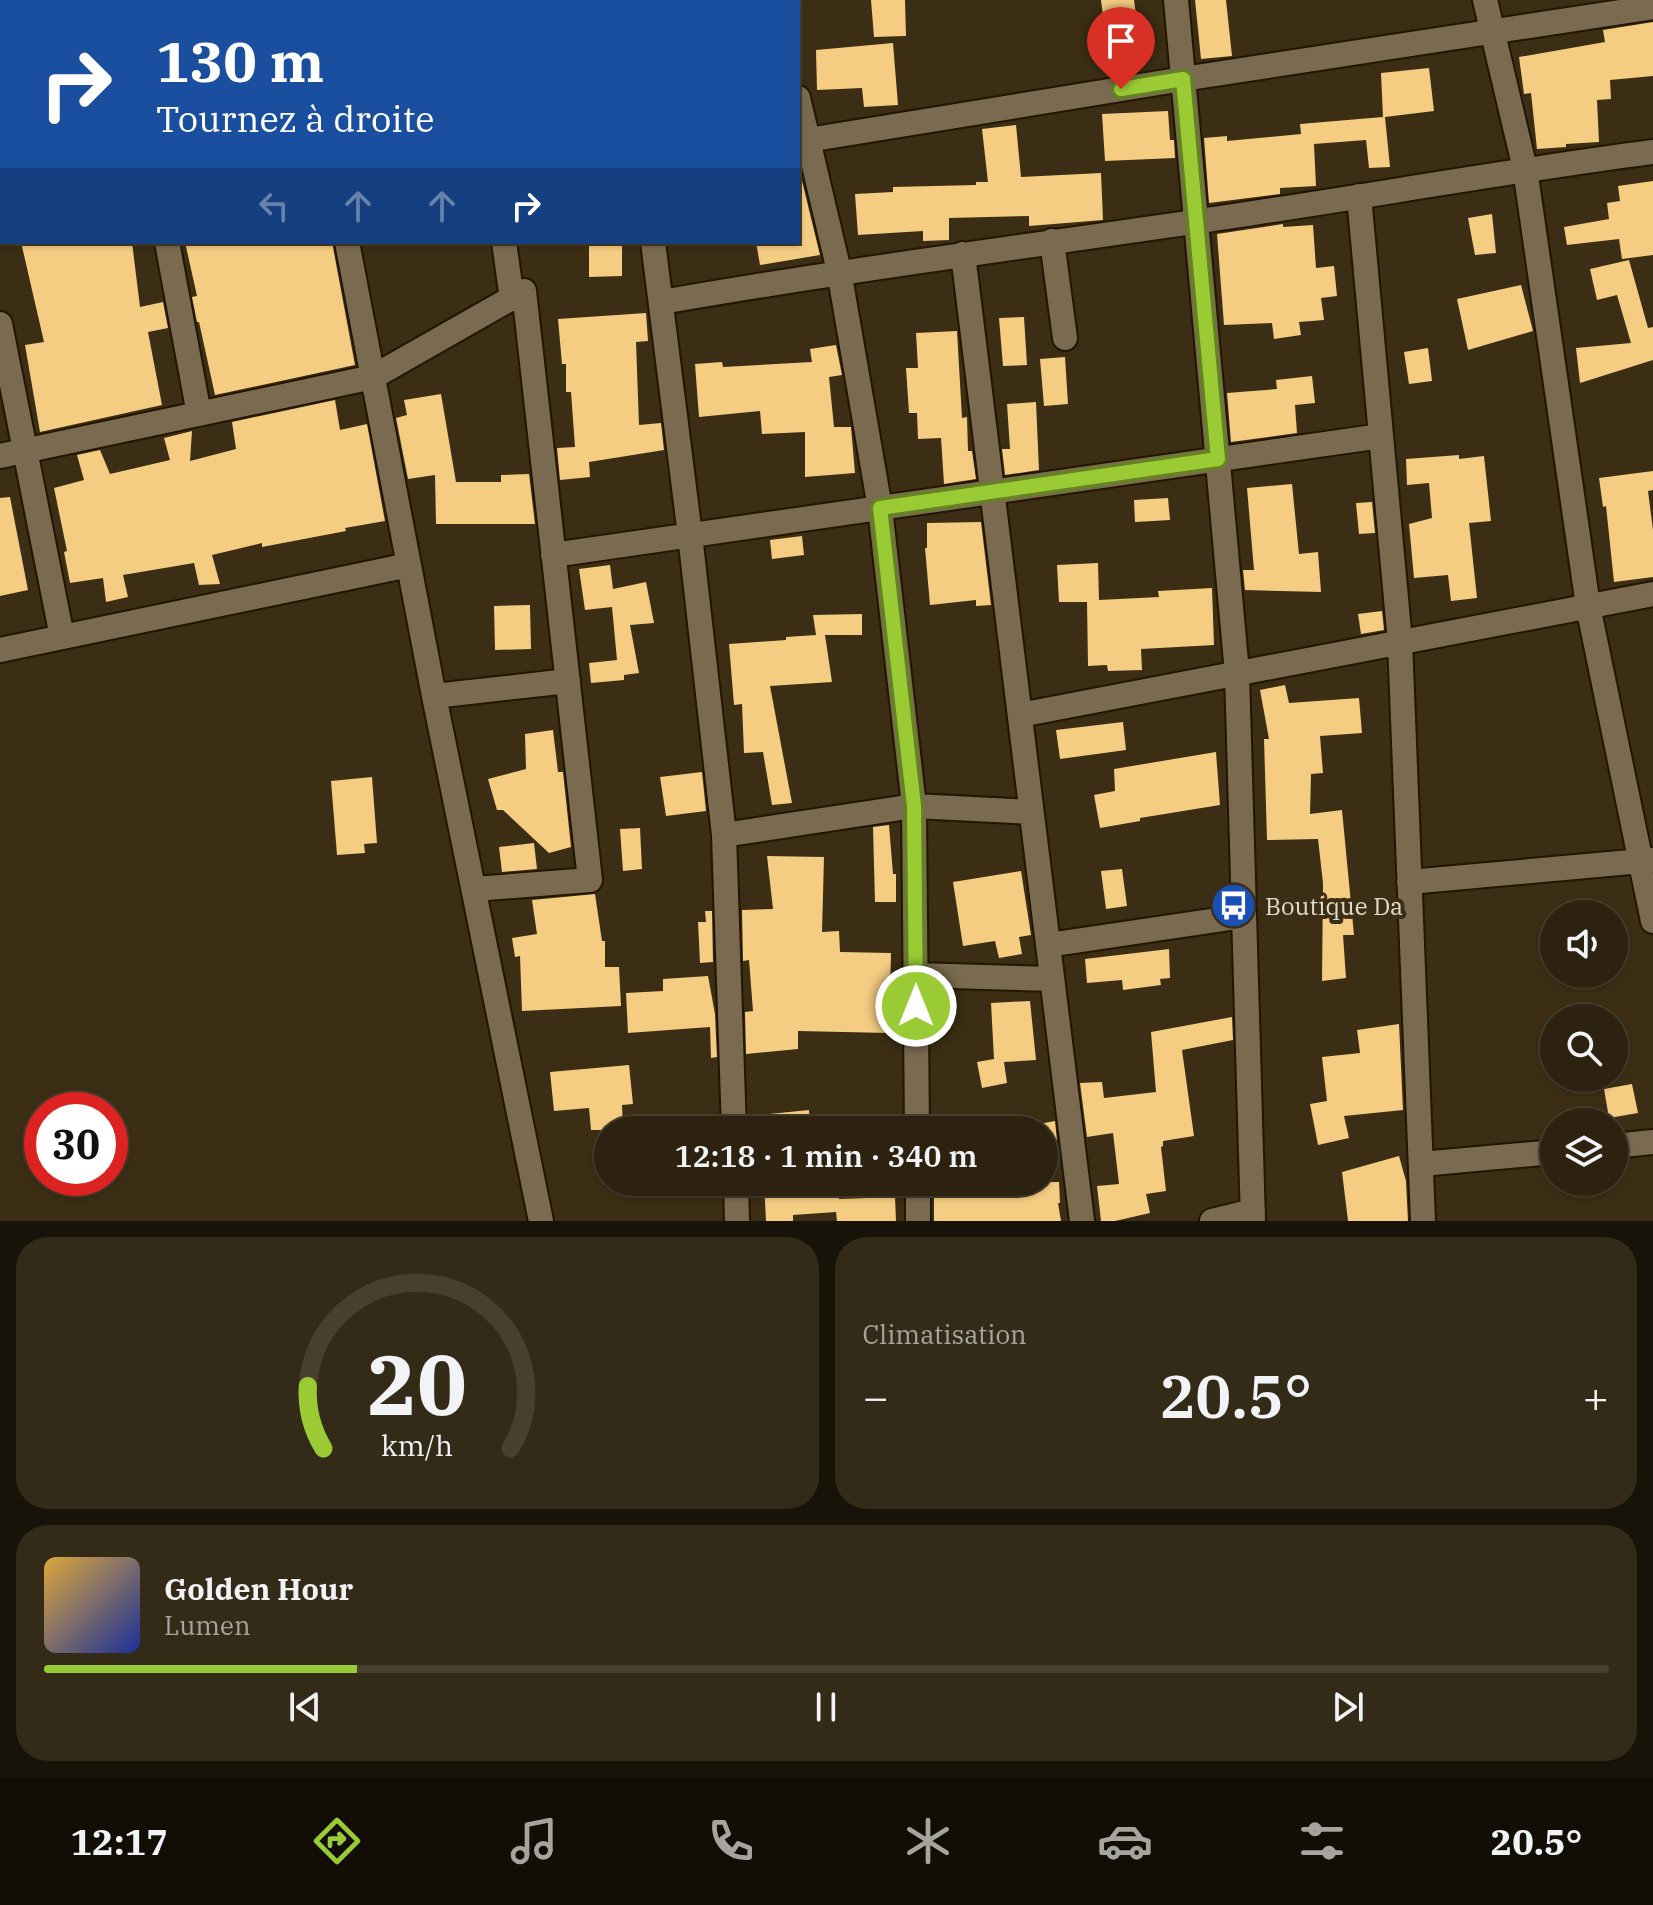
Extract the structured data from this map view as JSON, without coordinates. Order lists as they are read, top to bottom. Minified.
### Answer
{"places":{"bus stop":["Boutique Da"]},"page":{"turn":["130 m","Tournez à droite"],"limit":"30","trip":"12:18 · 1 min · 340 m","tile":"Climatisation","heat":["−","20.5°","+"],"song":["Golden Hour","Lumen"],"tabs":["12:17","20.5°"],"gauge":["20","km/h"]}}
